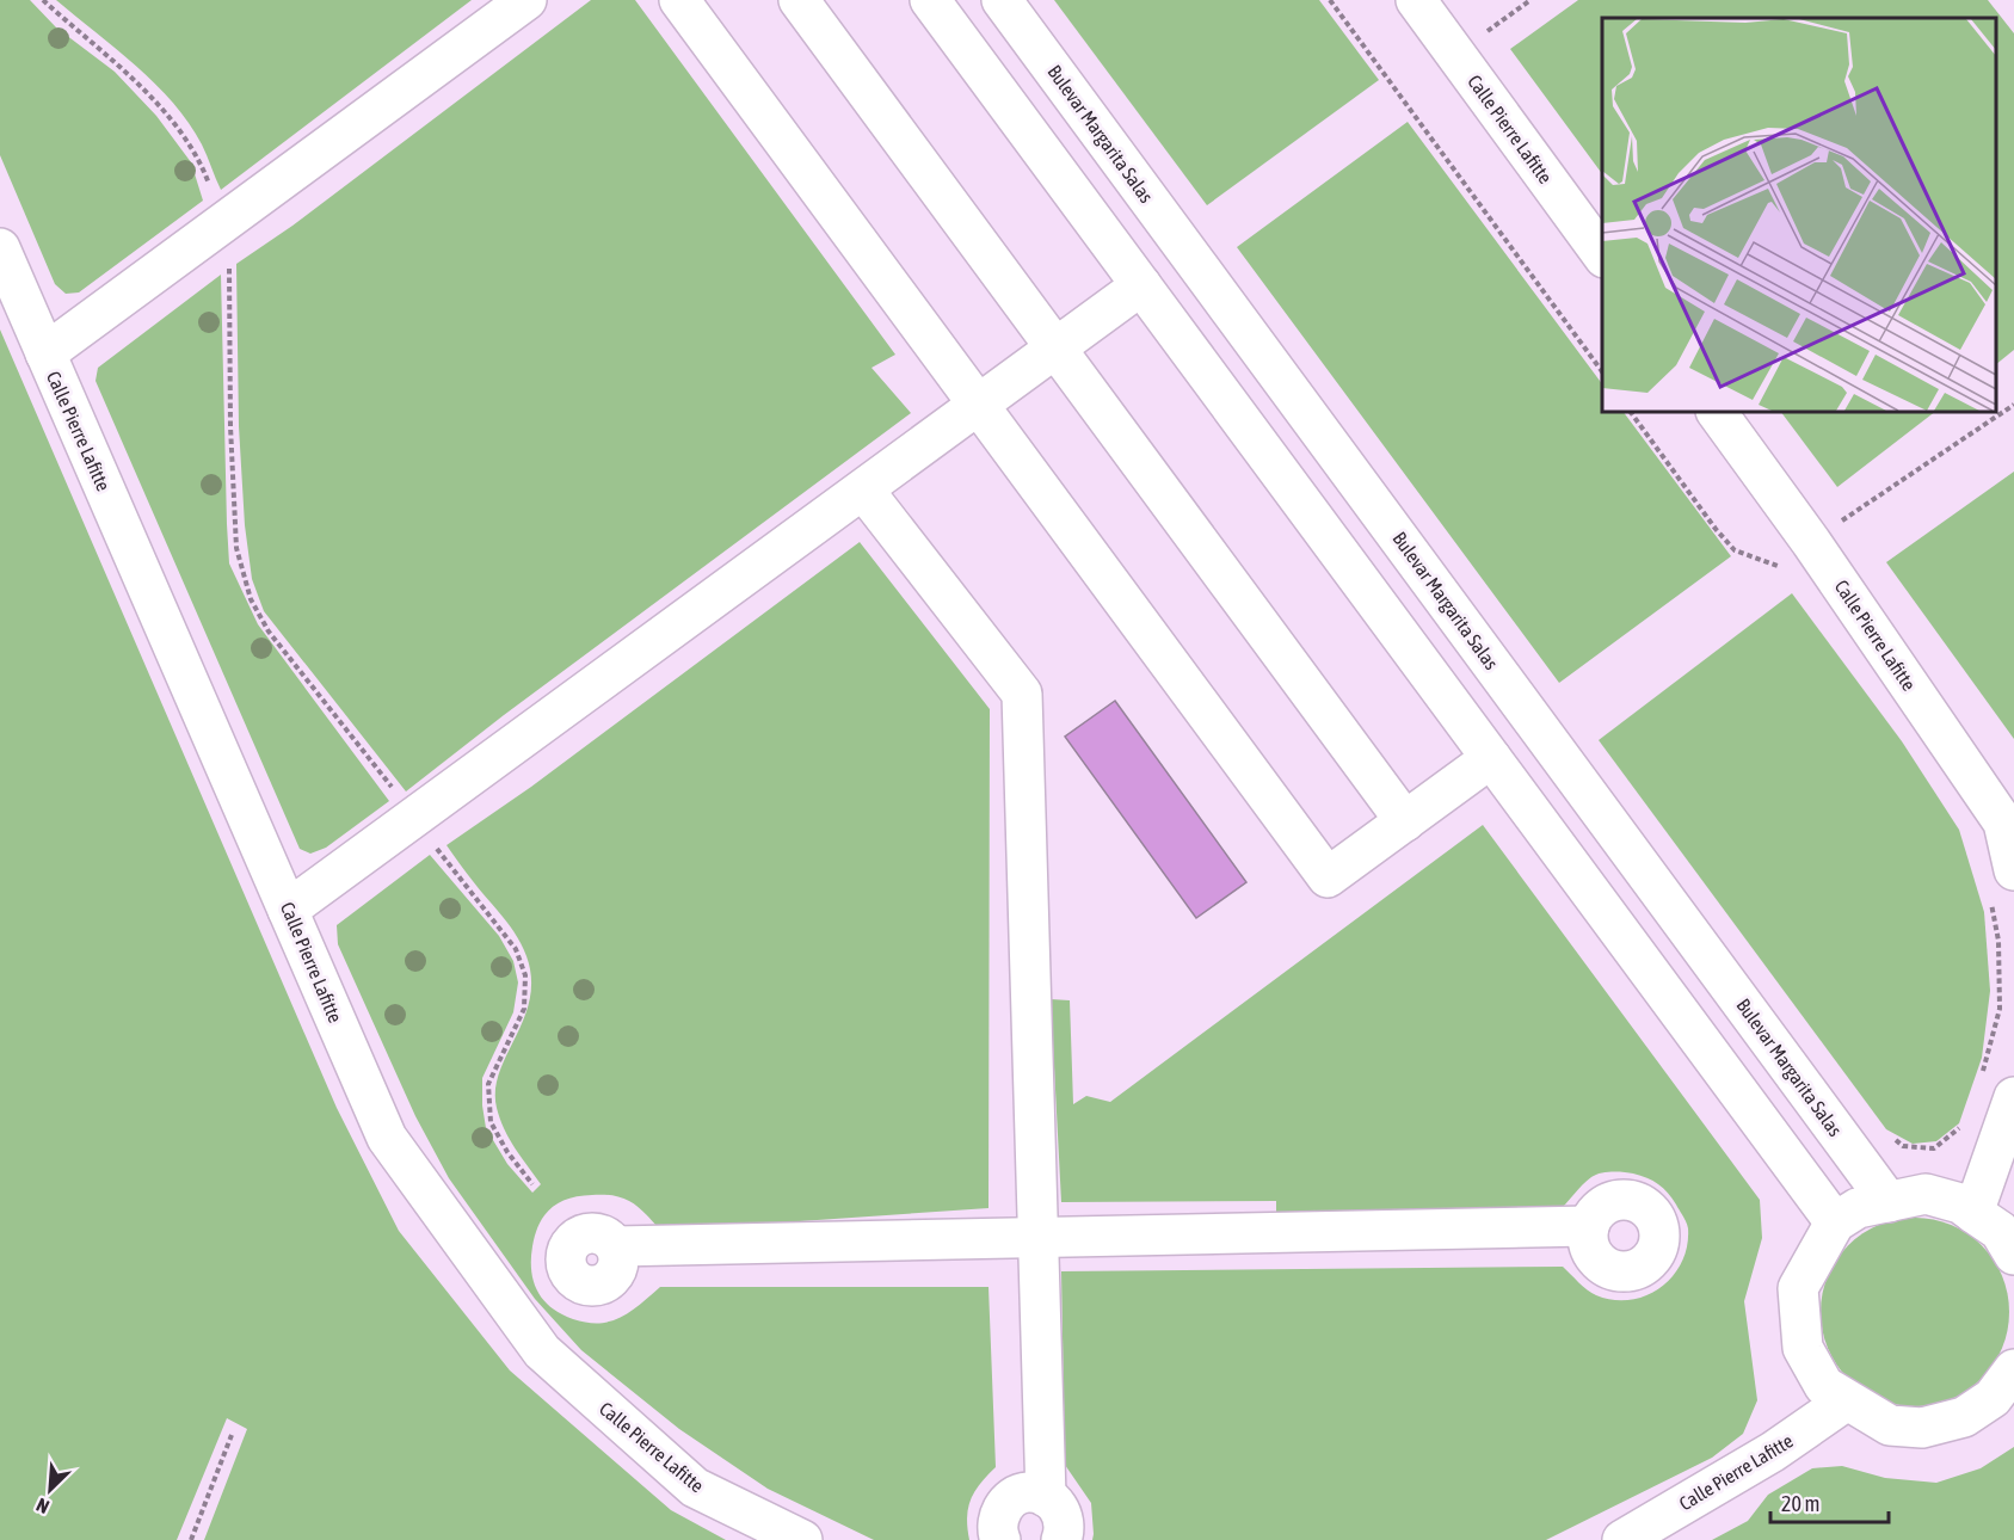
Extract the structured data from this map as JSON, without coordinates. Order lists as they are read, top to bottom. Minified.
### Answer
{"streets":{"street":["Calle Pierre Lafitte","Bulevar Margarita Salas"]},"scale_bar":"20 m","north":"bottom left"}
